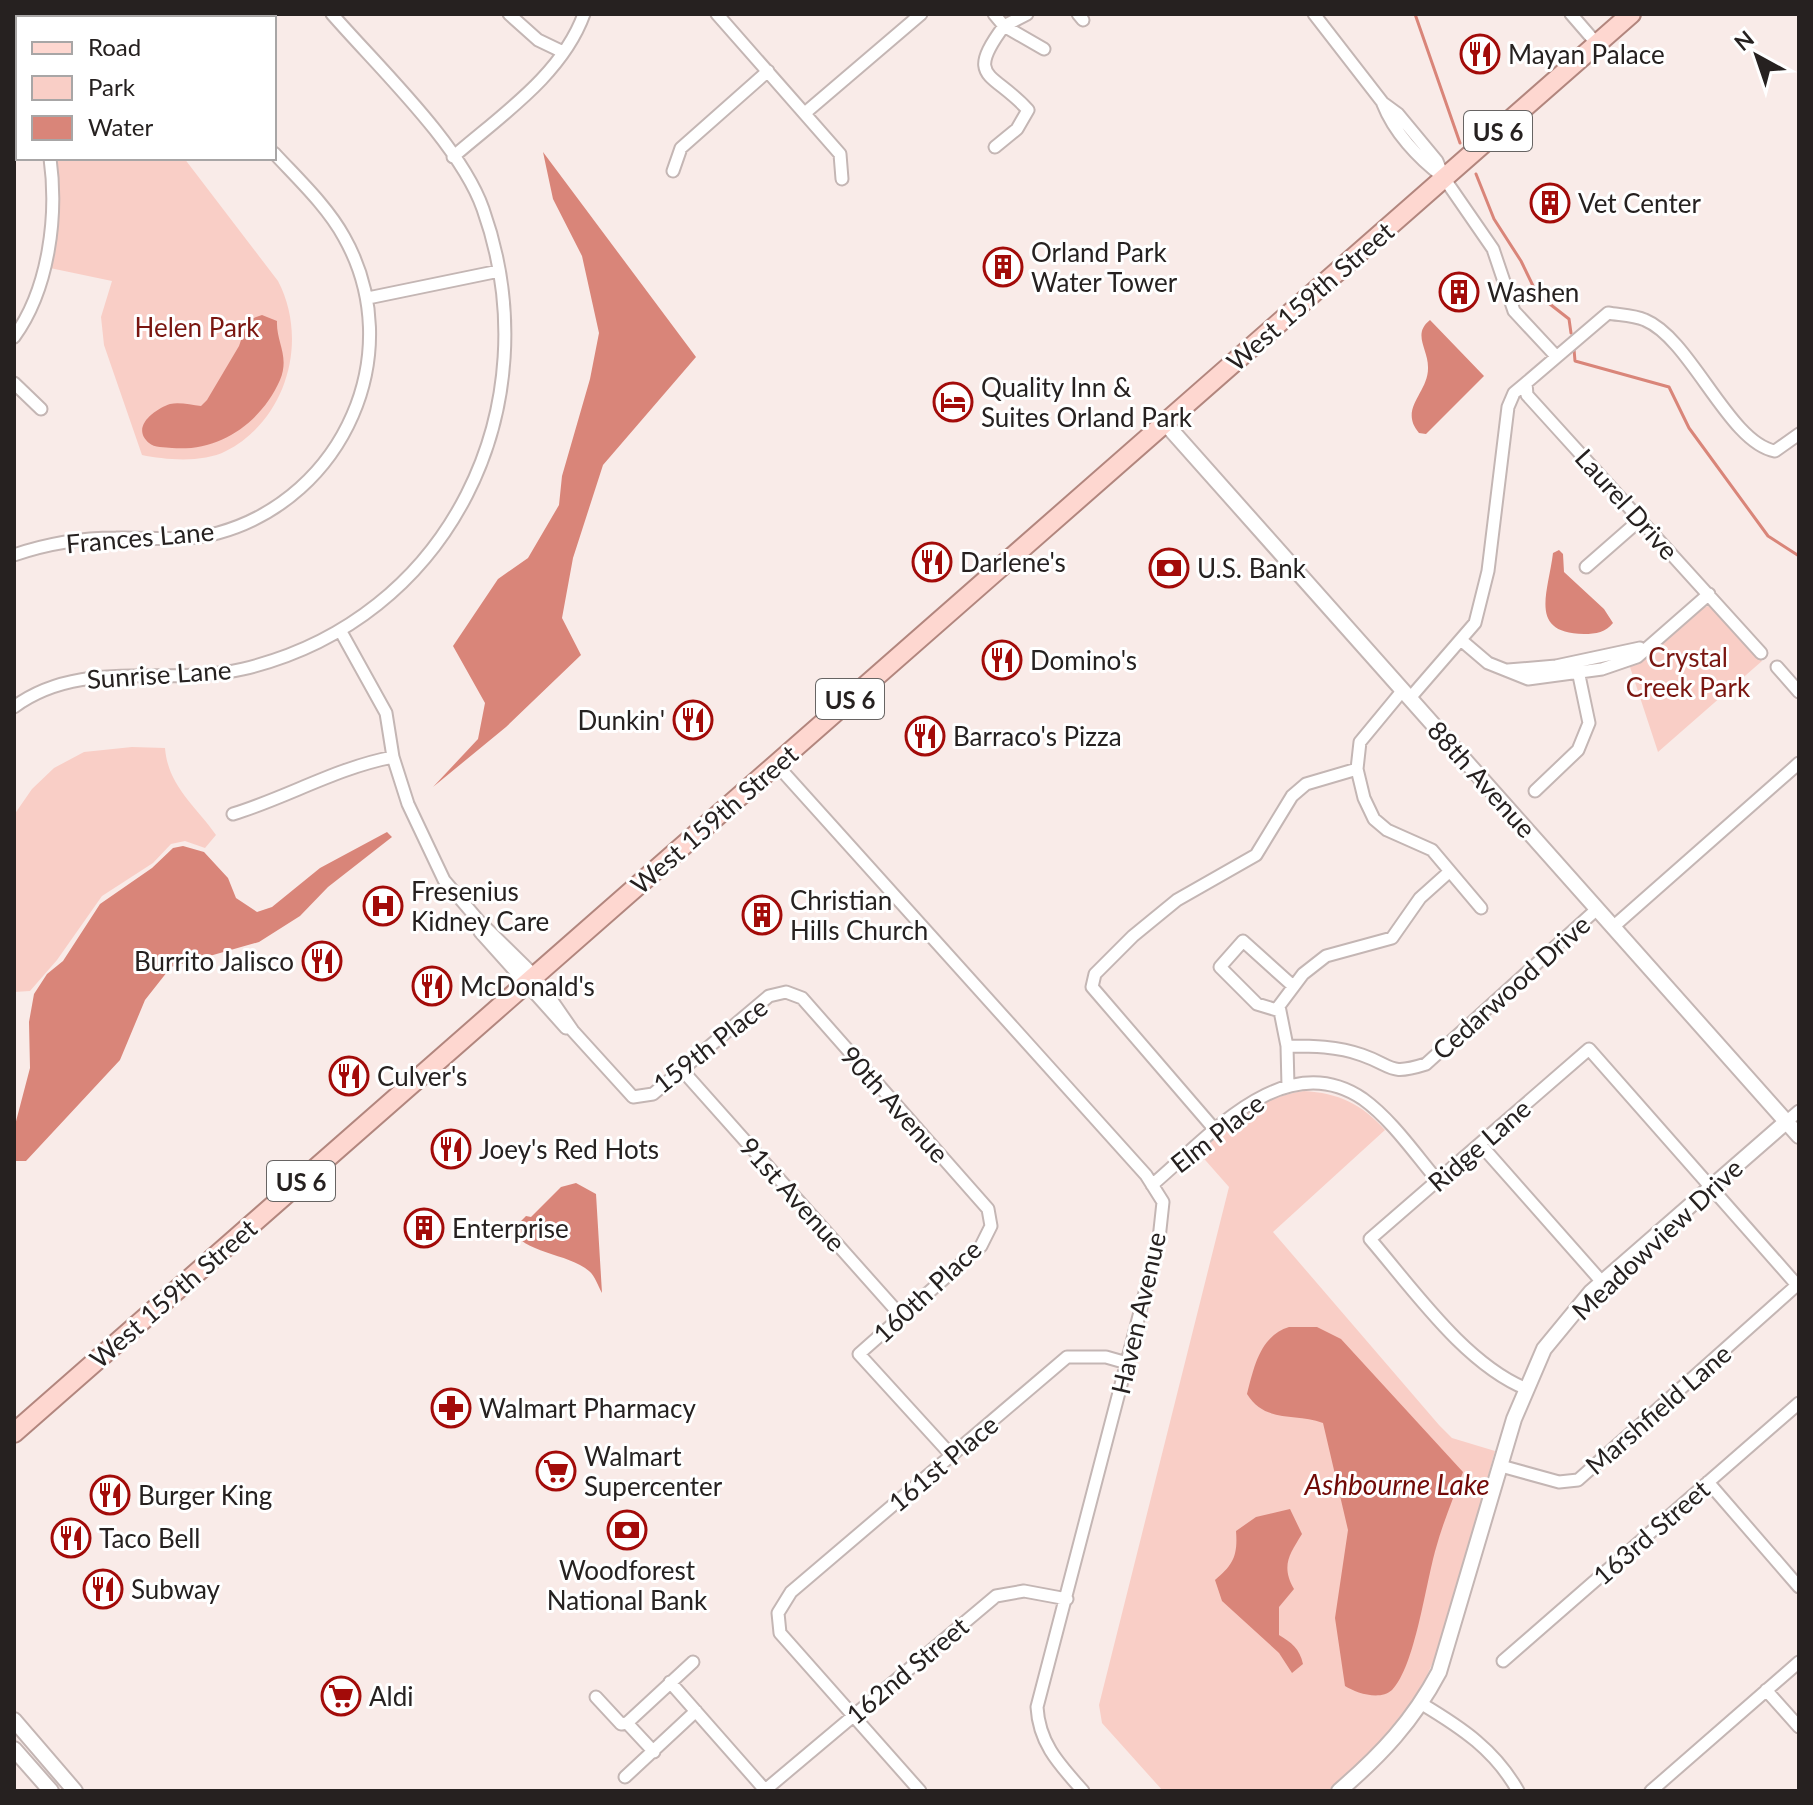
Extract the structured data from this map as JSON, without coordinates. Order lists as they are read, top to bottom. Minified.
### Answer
{"streets":{"main road":["US 6","West 159th Street"],"street":["Laurel Drive","Frances Lane","Sunrise Lane","88th Avenue","Cedarwood Drive","159th Place","90th Avenue","Elm Place","Ridge Lane","91st Avenue","Meadowview Drive","160th Place","Haven Avenue","Marshfield Lane","161st Place","163rd Street","162nd Street"]},"crossings":[["West 159th Street","88th Avenue"],["West 159th Street","159th Place"],["West 159th Street","Haven Avenue"],["88th Avenue","Cedarwood Drive"],["88th Avenue","Meadowview Drive"],["159th Place","90th Avenue"],["159th Place","91st Avenue"],["90th Avenue","160th Place"],["Elm Place","Ridge Lane"],["Elm Place","Haven Avenue"],["Ridge Lane","Meadowview Drive"],["91st Avenue","160th Place"],["Meadowview Drive","Marshfield Lane"],["160th Place","161st Place"],["Haven Avenue","161st Place"],["Haven Avenue","162nd Street"],["161st Place","162nd Street"]],"water":["Ashbourne Lake"],"parks":["Helen Park","Crystal Creek Park"],"places":{"restaurant":["Mayan Palace","Darlene's","Domino's","Dunkin'","Barraco's Pizza","Burrito Jalisco","McDonald's","Culver's","Joey's Red Hots","Burger King","Taco Bell","Subway"],"building":["Vet Center","Orland Park Water Tower","Washen","Christian Hills Church","Enterprise"],"hotel":["Quality Inn & Suites Orland Park"],"bank":["U.S. Bank","Woodforest National Bank"],"hospital":["Fresenius Kidney Care"],"pharmacy":["Walmart Pharmacy"],"supermarket":["Walmart Supercenter","Aldi"]},"legend":["Road","Park","Water"],"north":"top left"}
